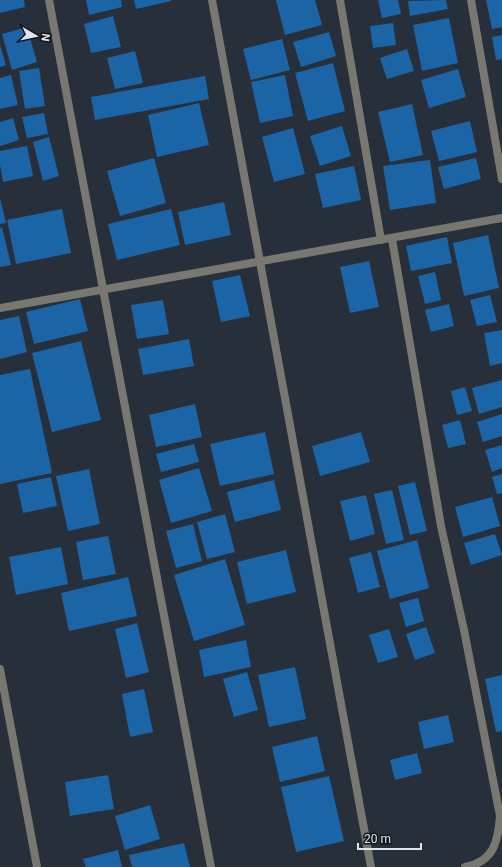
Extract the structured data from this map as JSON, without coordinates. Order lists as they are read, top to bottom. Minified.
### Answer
{"scale_bar":"20 m","north":"right"}
